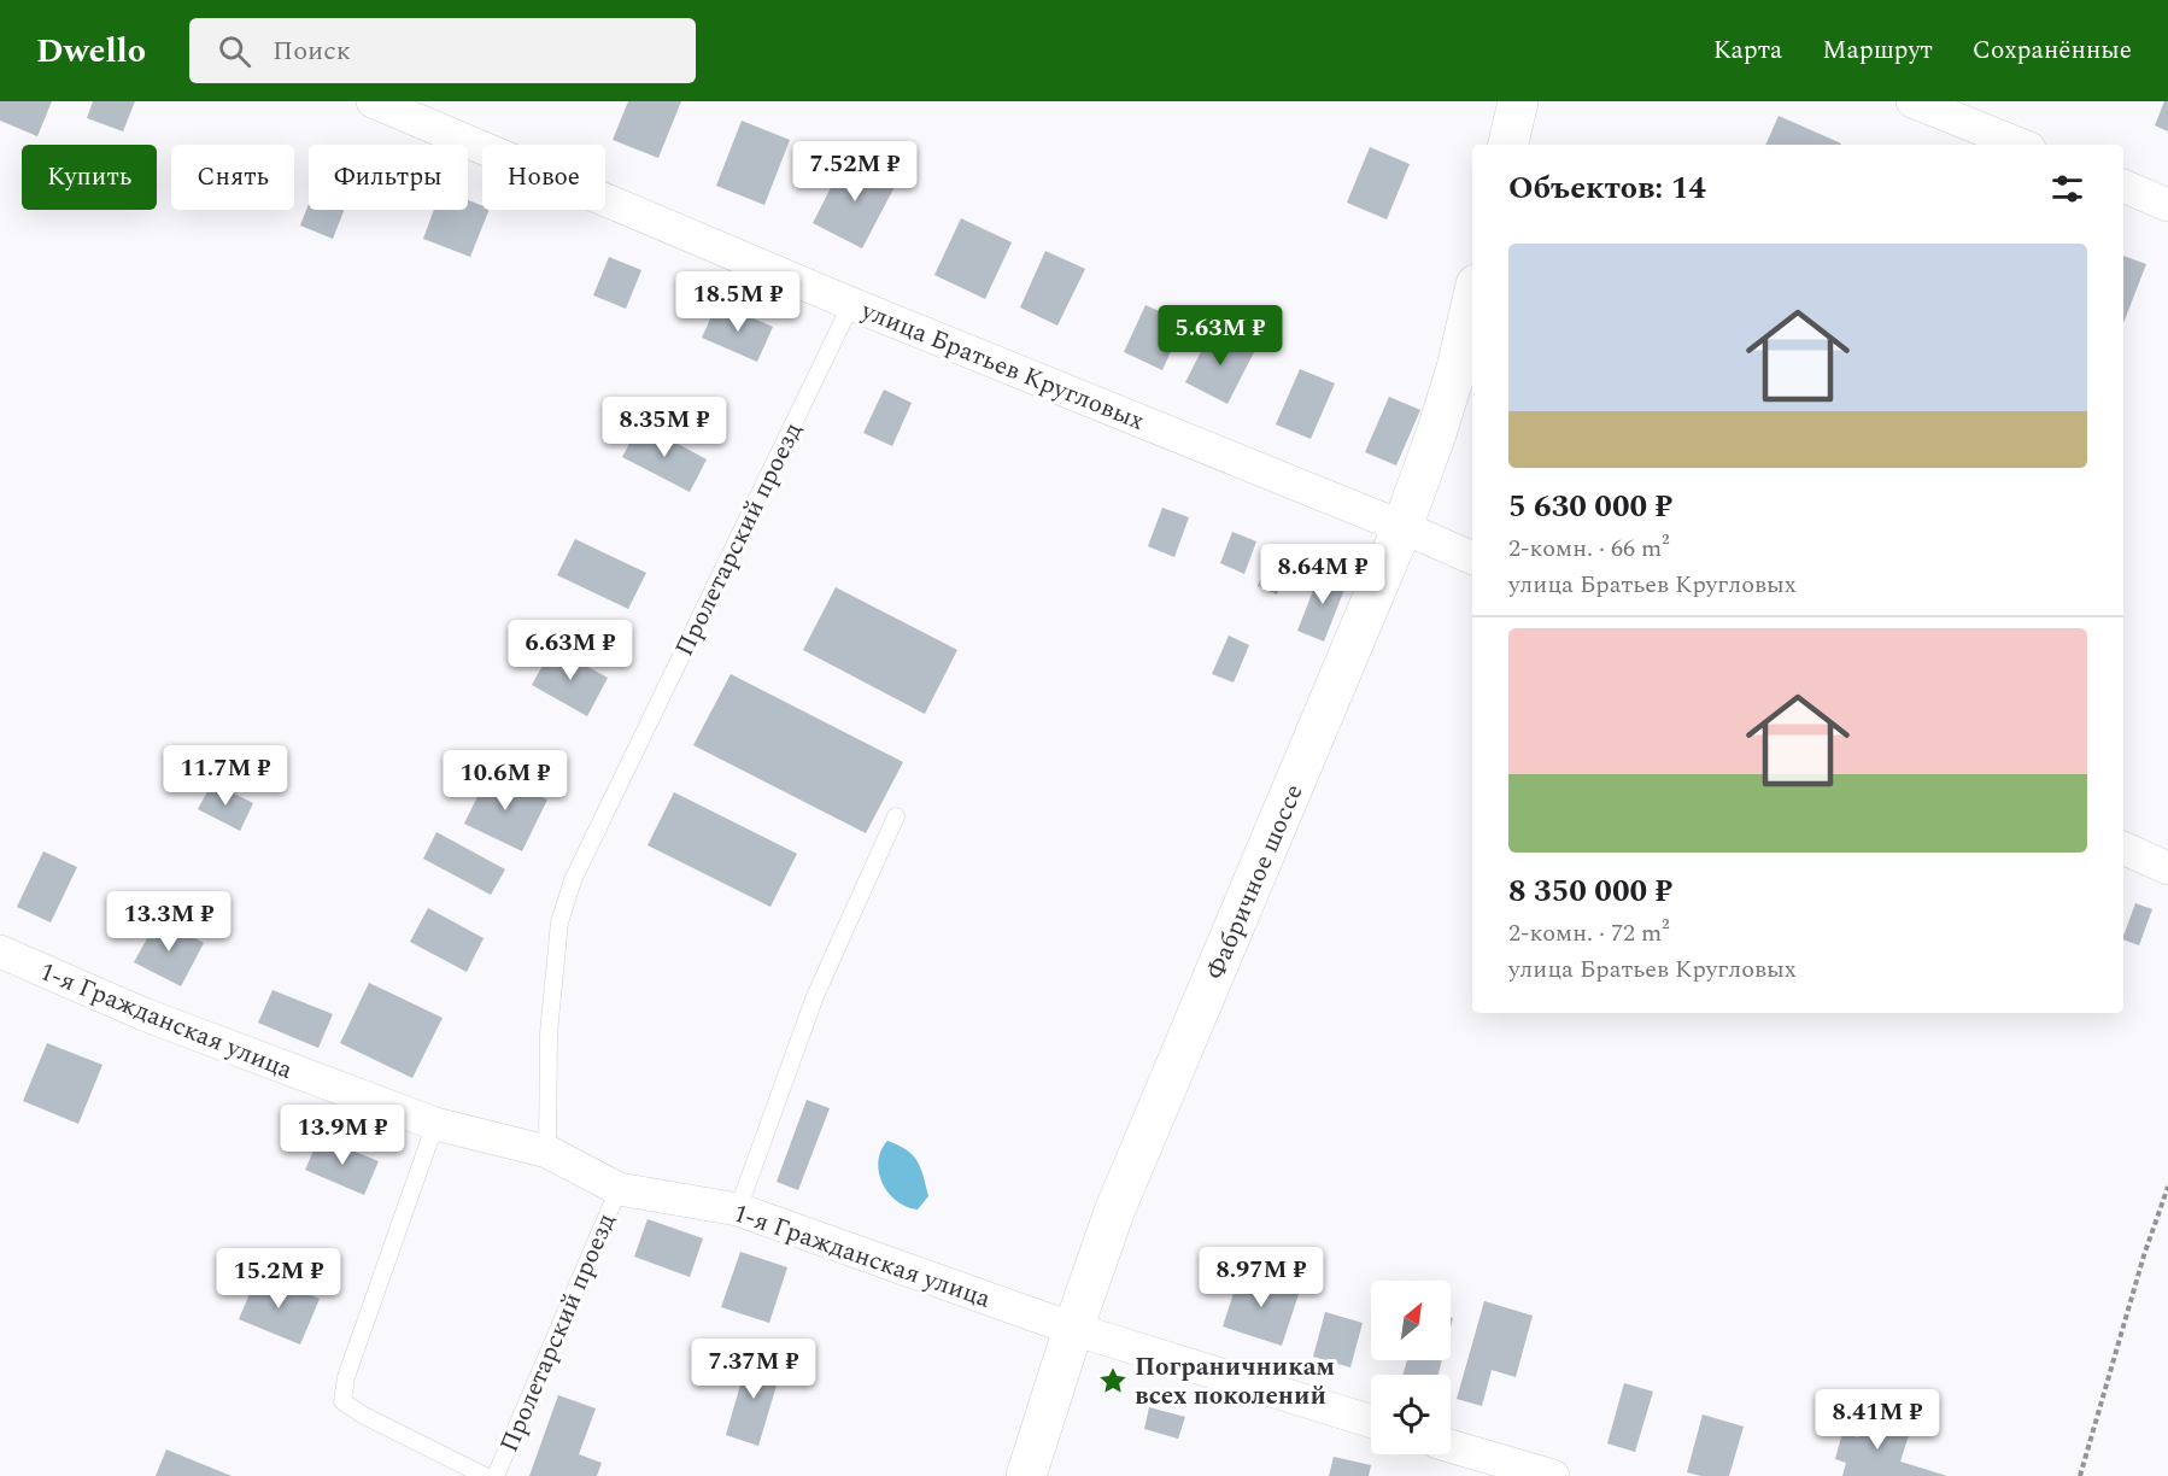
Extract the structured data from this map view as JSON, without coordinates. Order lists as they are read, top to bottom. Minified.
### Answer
{"streets":{"main road":["Фабричное шоссе"],"street":["улица Братьев Кругловых","1-я Гражданская улица"],"lane":["Пролетарский проезд"]},"crossings":[["улица Братьев Кругловых","Пролетарский проезд"],["улица Братьев Кругловых","Фабричное шоссе"],["Пролетарский проезд","1-я Гражданская улица"],["Фабричное шоссе","1-я Гражданская улица"]],"places":{"place":["Пограничникам всех поколений"]},"north":"top right","page":{"header":"Dwello","search":"Поиск","nav":["Карта","Маршрут","Сохранённые"],"price":["7.52M ₽","18.5M ₽","5.63M ₽","8.35M ₽","8.64M ₽","6.63M ₽","11.7M ₽","10.6M ₽","13.3M ₽","13.9M ₽","8.97M ₽","15.2M ₽","7.37M ₽","8.41M ₽"],"chip":["Купить","Снять","Фильтры","Новое"],"heading":"Объектов: 14","list":[{"name":"5 630 000 ₽","note":"2-комн. · 66 m² · улица Братьев Кругловых"},{"name":"8 350 000 ₽","note":"2-комн. · 72 m² · улица Братьев Кругловых"}]}}
